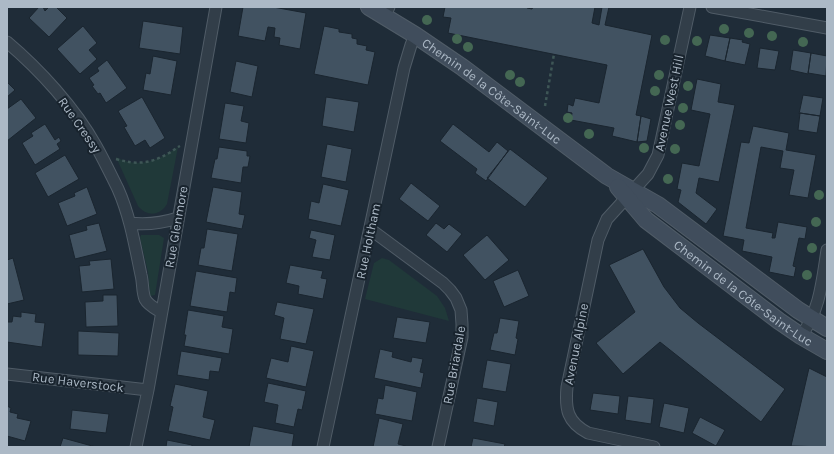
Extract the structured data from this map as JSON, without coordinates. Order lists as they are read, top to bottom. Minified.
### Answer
{"streets":{"main road":["Chemin de la Côte-Saint-Luc"],"street":["Avenue West Hill","Rue Cressy","Rue Glenmore","Rue Holtham","Avenue Alpine","Rue Briardale","Rue Haverstock"]},"crossings":[["Chemin de la Côte-Saint-Luc","Avenue West Hill"],["Chemin de la Côte-Saint-Luc","Rue Holtham"],["Chemin de la Côte-Saint-Luc","Avenue Alpine"],["Avenue West Hill","Avenue Alpine"],["Rue Cressy","Rue Glenmore"],["Rue Glenmore","Rue Haverstock"],["Rue Holtham","Rue Briardale"]]}
